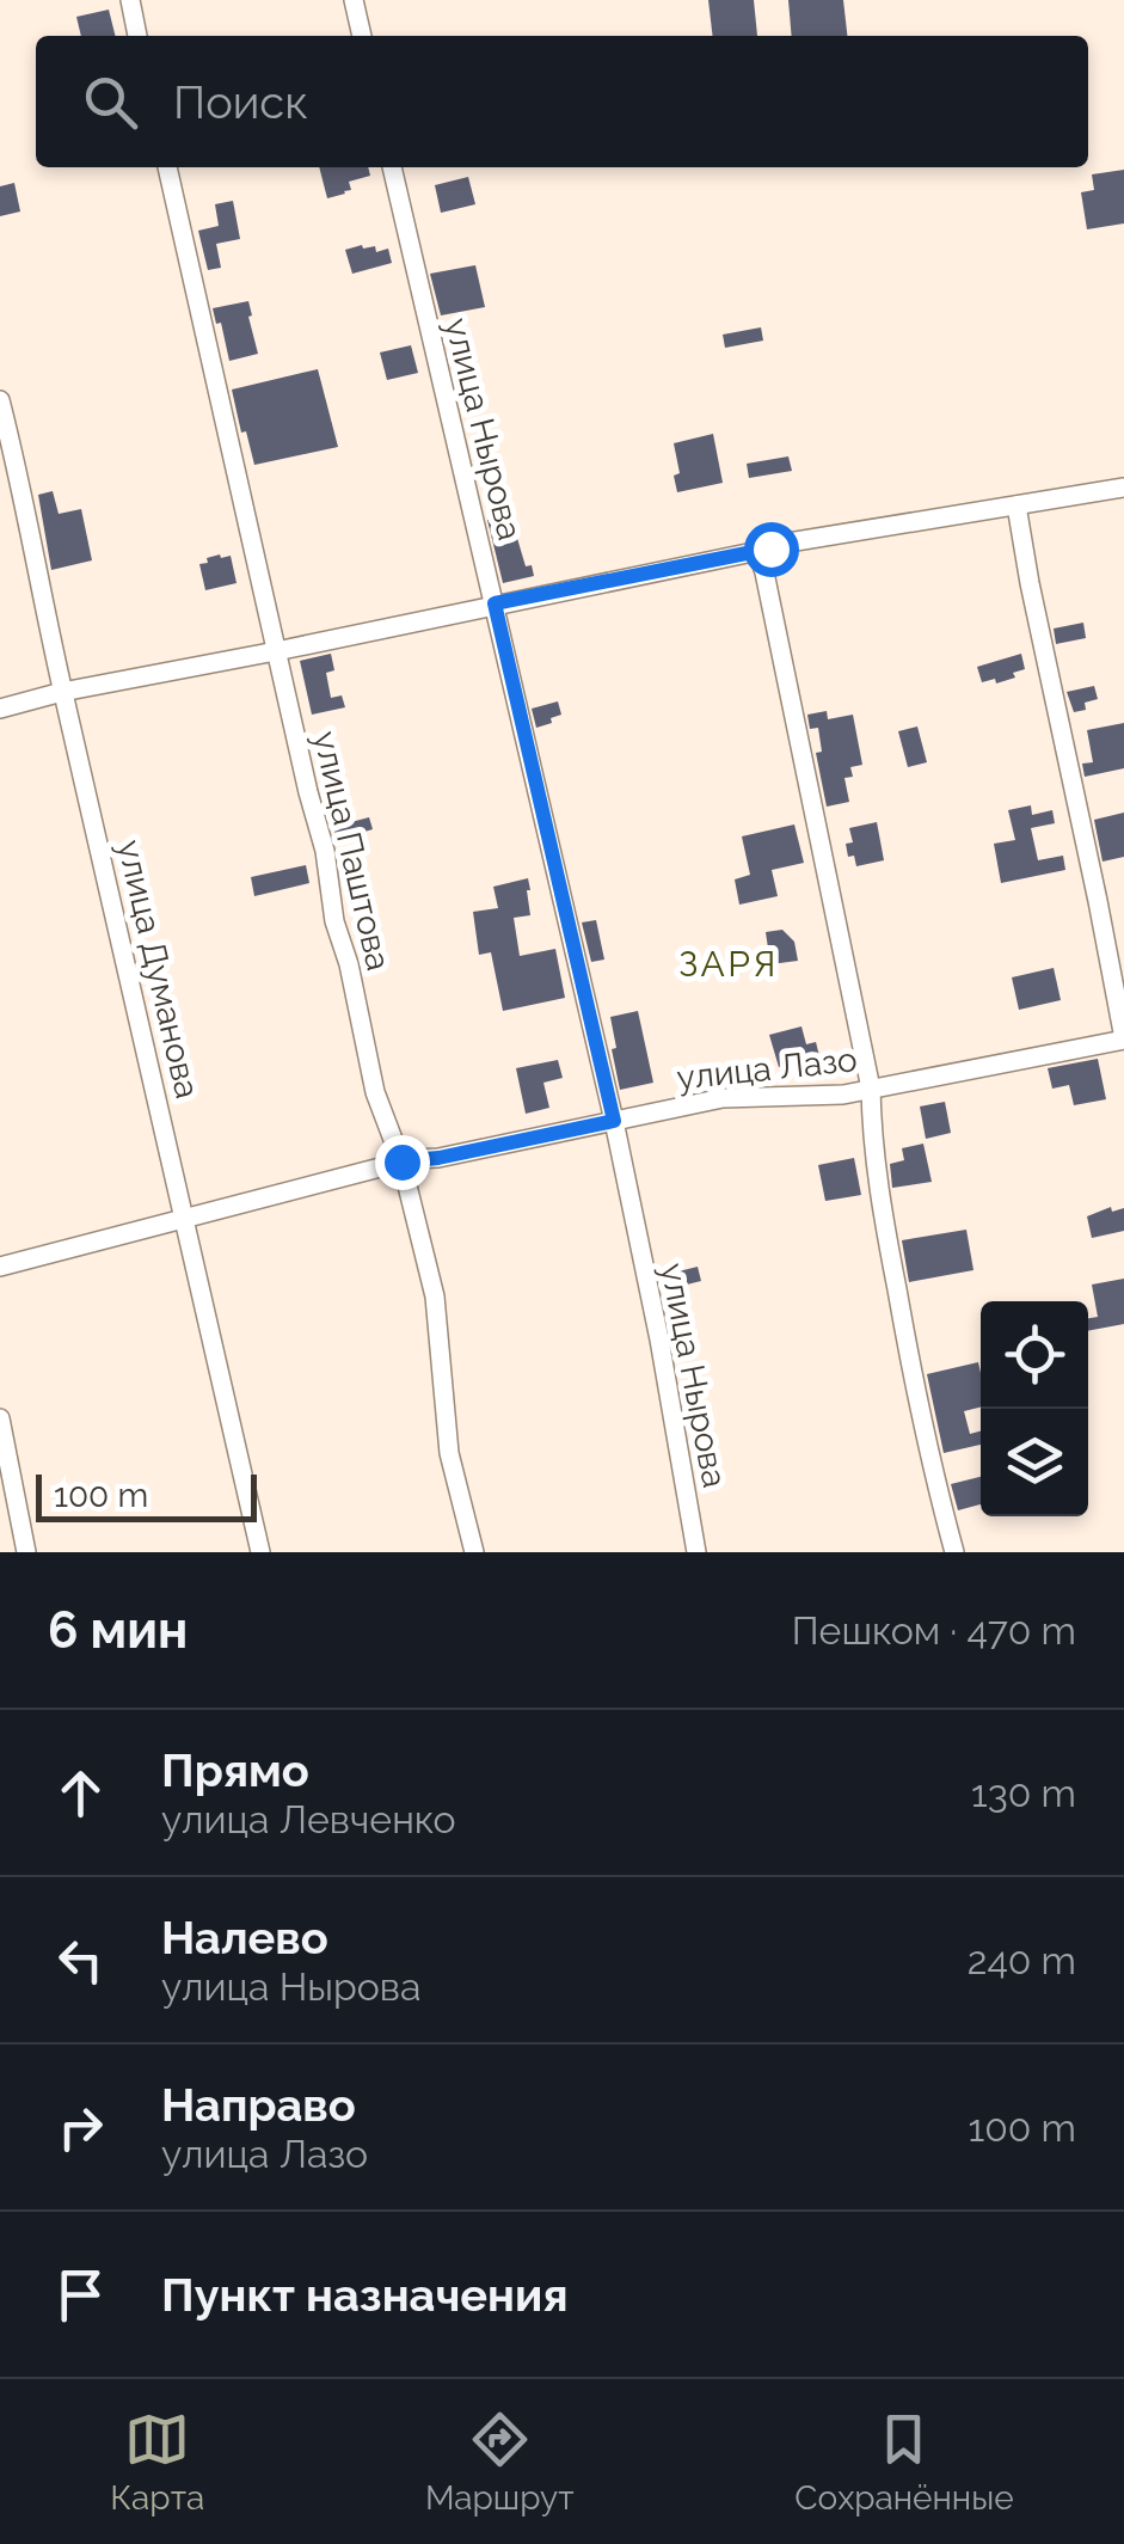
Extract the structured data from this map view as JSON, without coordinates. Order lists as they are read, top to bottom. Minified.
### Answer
{"streets":{"street":["улица Нырова","улица Паштова","улица Думанова","улица Лазо"]},"crossings":[["улица Нырова","улица Лазо"],["улица Паштова","улица Лазо"],["улица Думанова","улица Лазо"]],"districts":["ЗАРЯ"],"scale_bar":"100 m","page":{"search":"Поиск","scale":"100 m","heading":["6 мин","Пешком · 470 m"],"list":[["Прямо","улица Левченко","130 m"],["Налево","улица Нырова","240 m"],["Направо","улица Лазо","100 m"],"Пункт назначения"],"nav":["Карта","Маршрут","Сохранённые"]}}
